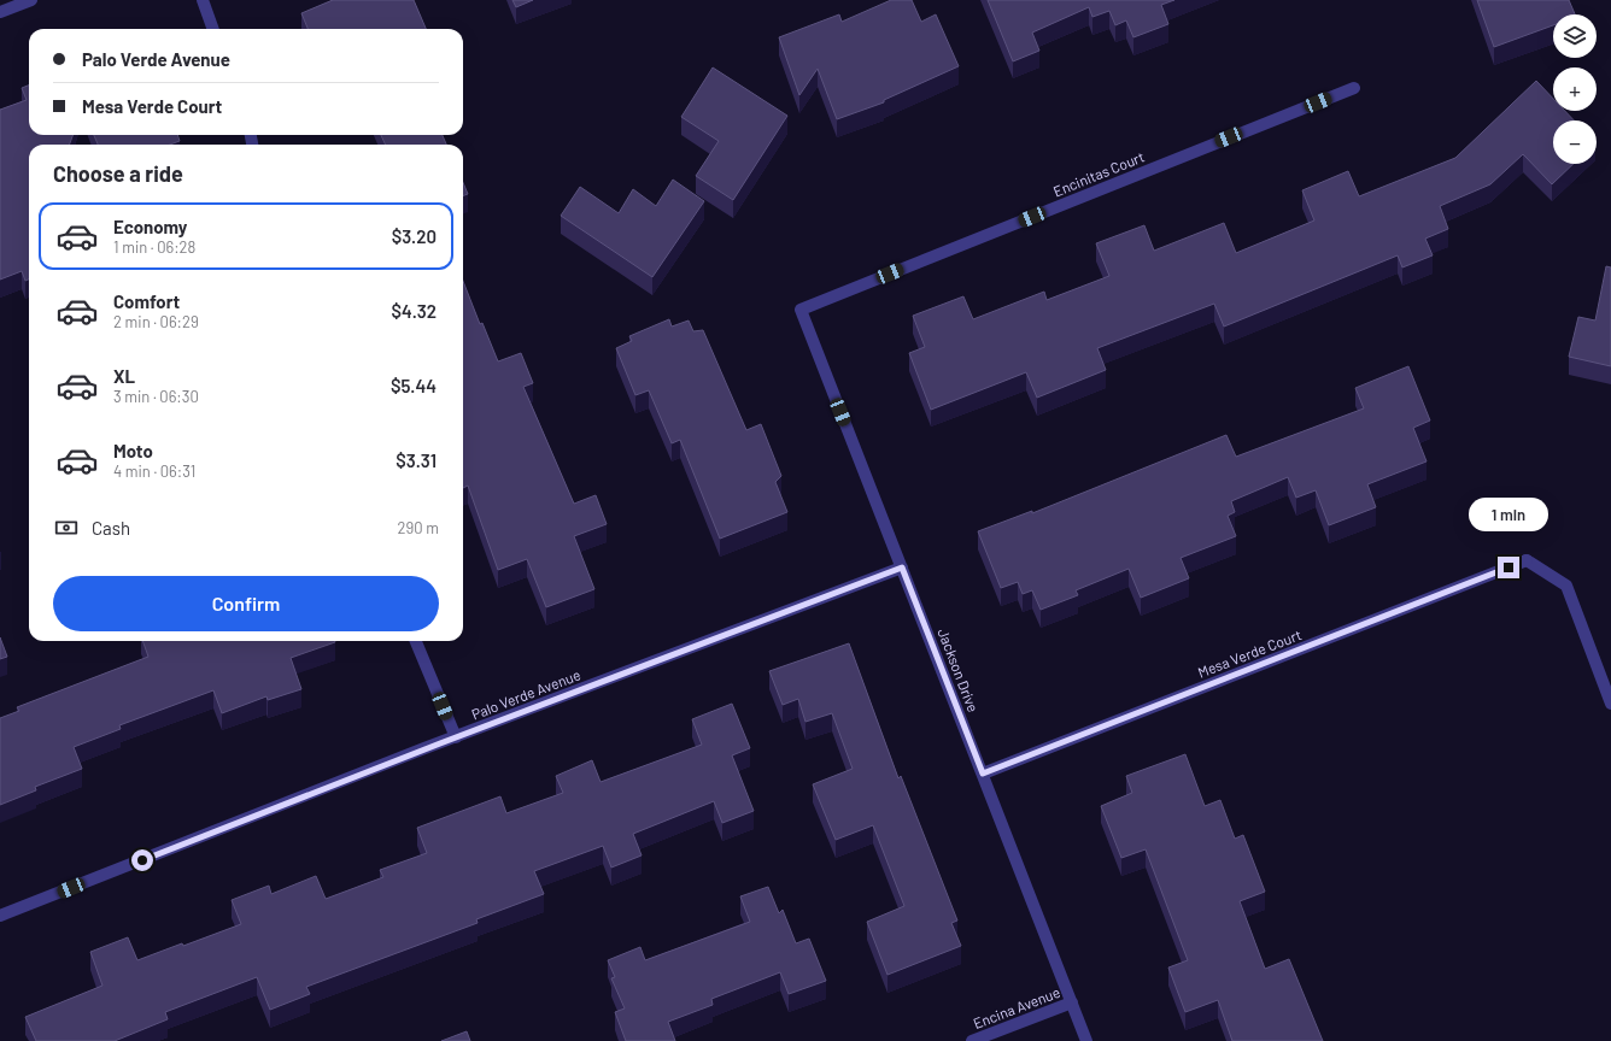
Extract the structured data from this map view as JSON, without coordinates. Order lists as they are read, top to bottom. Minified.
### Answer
{"streets":{"street":["Encinitas Court","Mesa Verde Court","Jackson Drive","Palo Verde Avenue","Encina Avenue"]},"crossings":[["Encinitas Court","Jackson Drive"],["Mesa Verde Court","Jackson Drive"],["Jackson Drive","Palo Verde Avenue"],["Jackson Drive","Encina Avenue"]],"page":{"map_buttons":["+","−"],"banner":["Palo Verde Avenue","Mesa Verde Court"],"heading":"Choose a ride","list":[{"name":"Economy","note":"1 min · 06:28","value":"$3.20"},{"name":"Comfort","note":"2 min · 06:29","value":"$4.32"},{"name":"XL","note":"3 min · 06:30","value":"$5.44"},{"name":"Moto","note":"4 min · 06:31","value":"$3.31"}],"bubble":"1 min","pay":["Cash","290 m"],"buttons":"Confirm"}}
